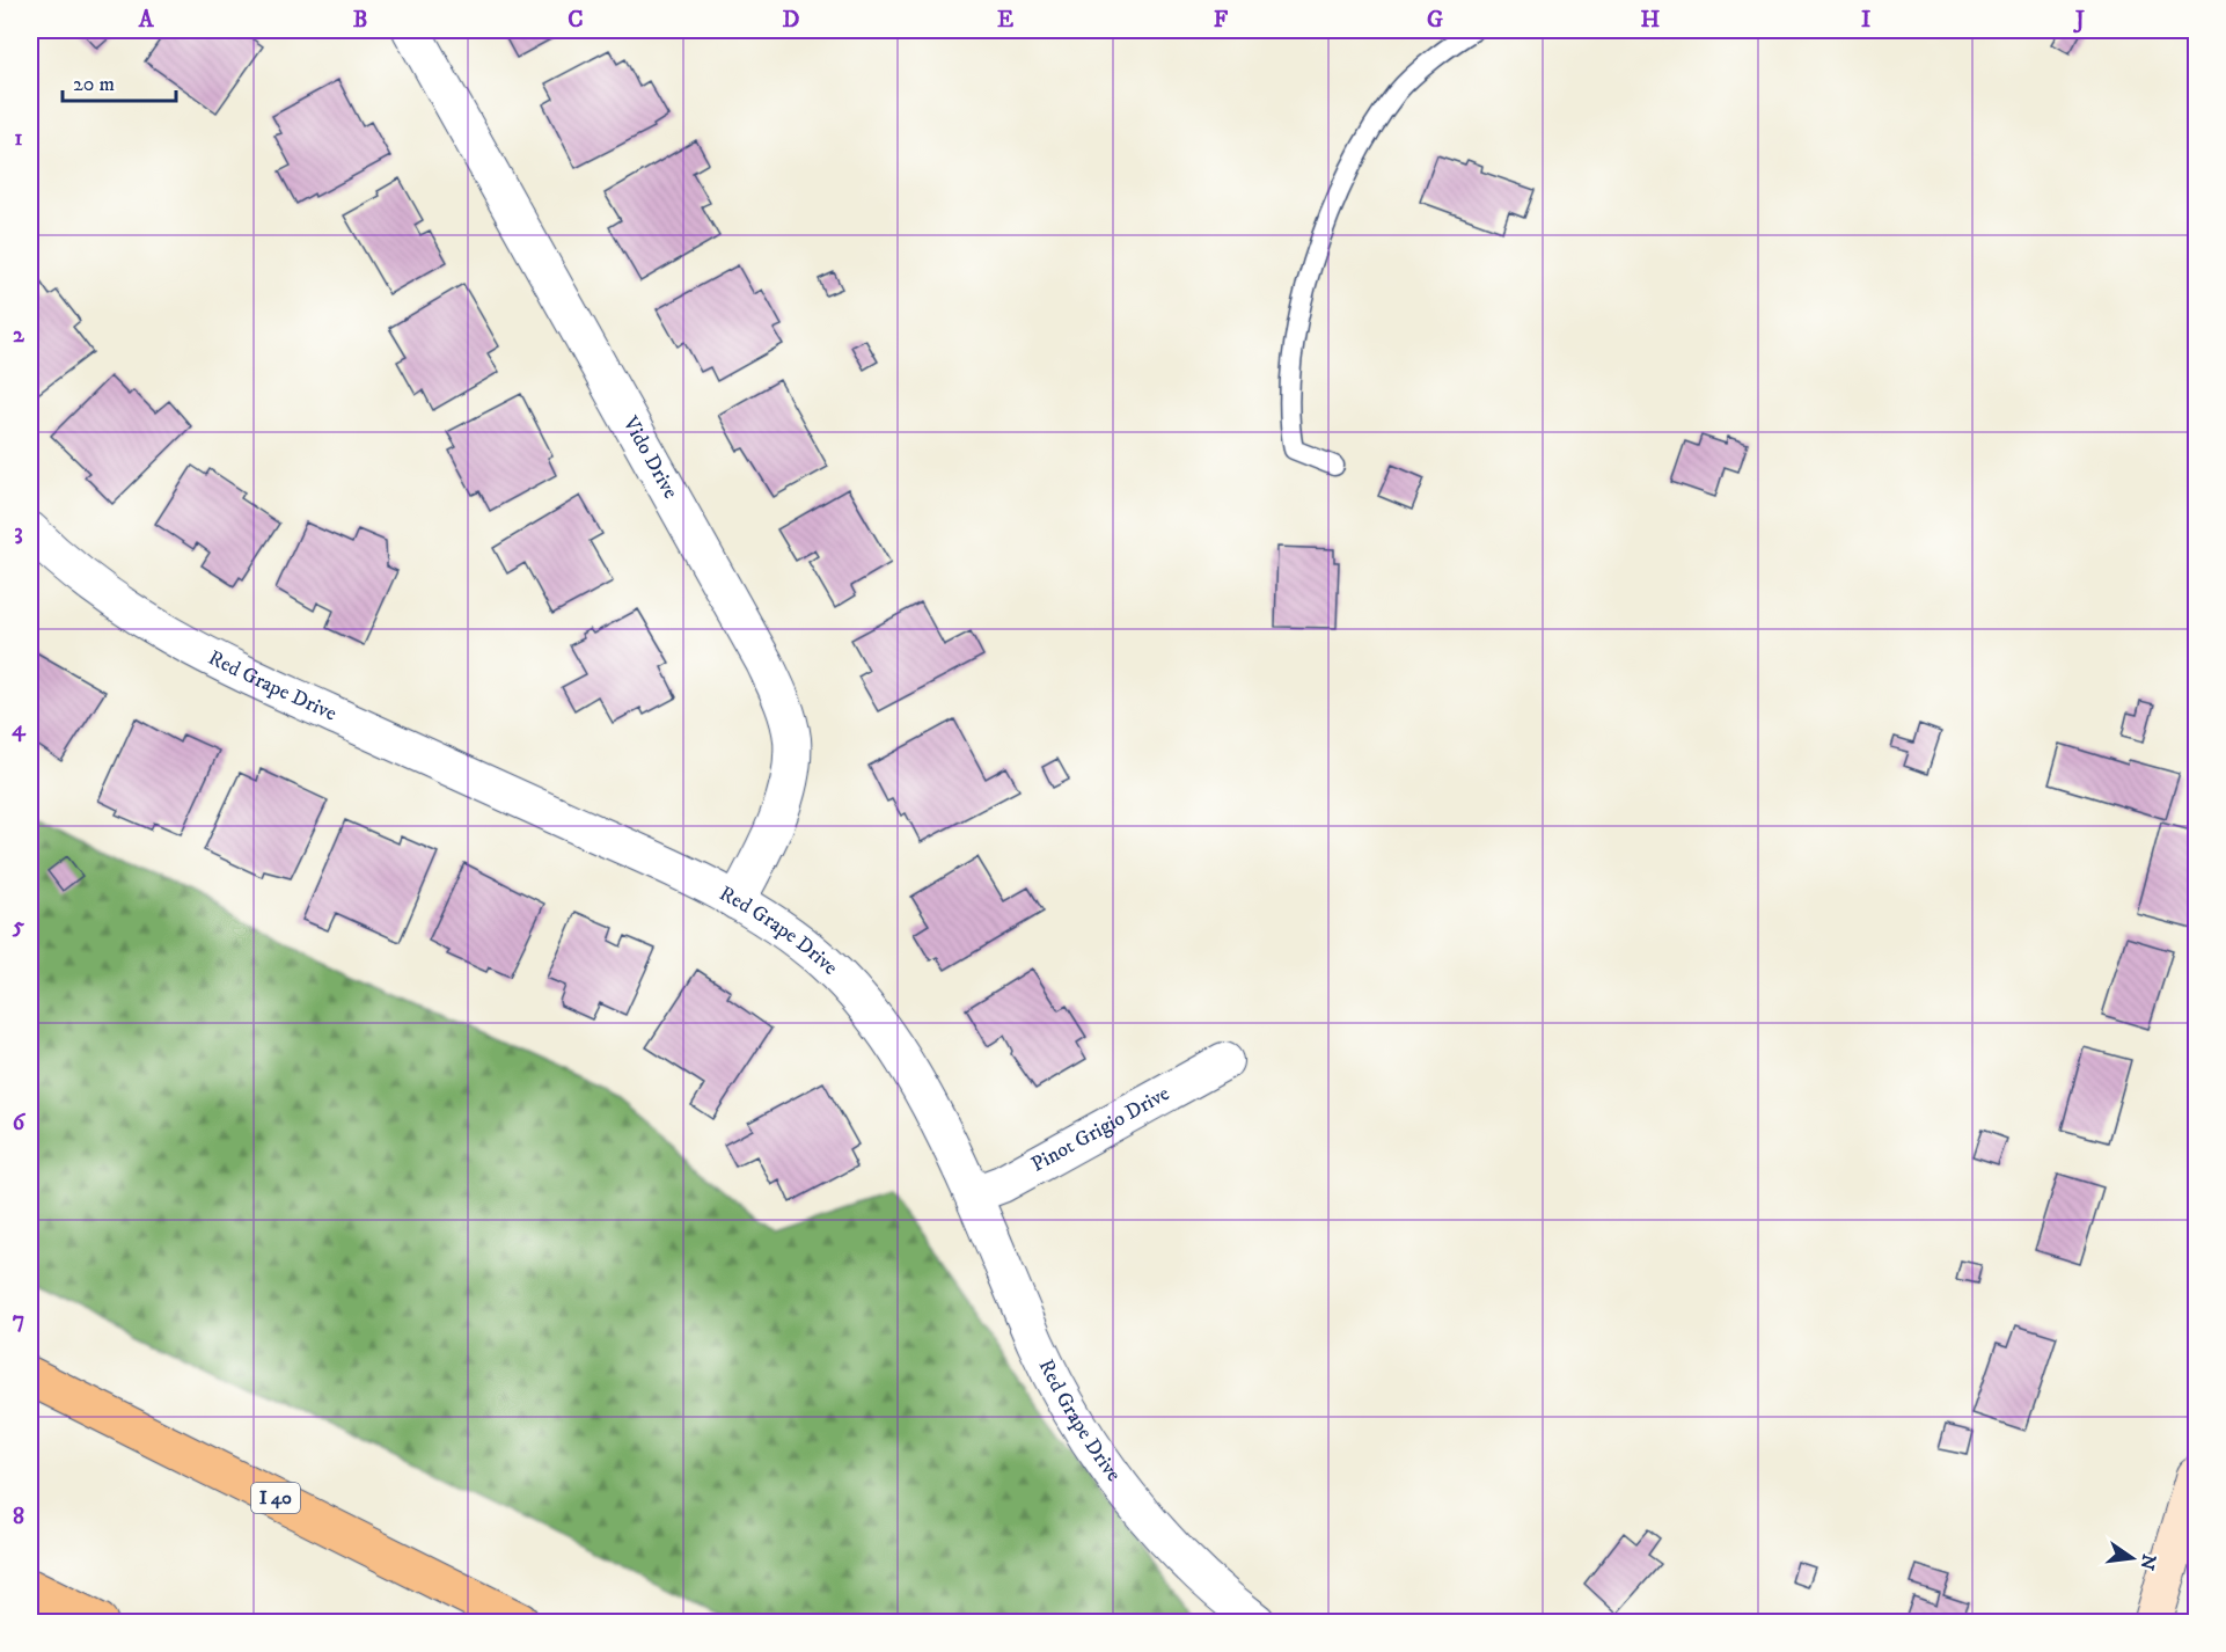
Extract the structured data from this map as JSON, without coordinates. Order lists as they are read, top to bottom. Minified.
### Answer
{"streets":{"highway":["I 40"],"street":["Vido Drive","Red Grape Drive","Pinot Grigio Drive"]},"crossings":[["Vido Drive","Red Grape Drive"],["Red Grape Drive","Pinot Grigio Drive"]],"scale_bar":"20 m","north":"right","grid":{"columns":["A","B","C","D","E","F","G","H","I","J"],"rows":["1","2","3","4","5","6","7","8"]}}
